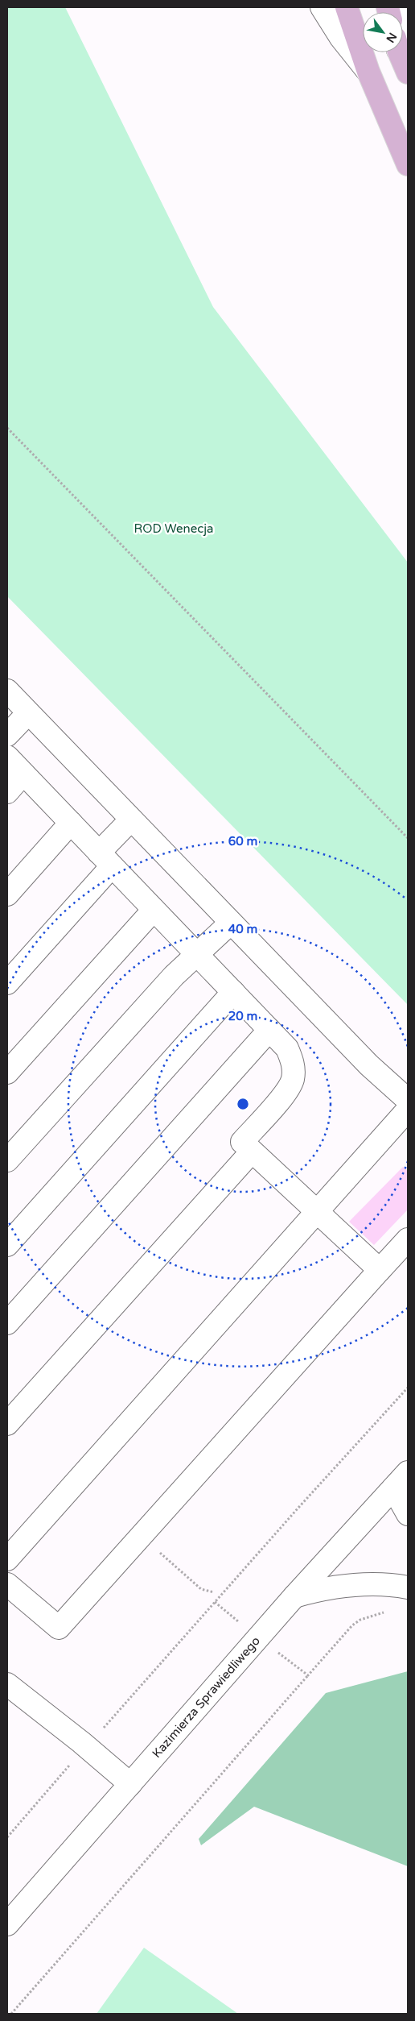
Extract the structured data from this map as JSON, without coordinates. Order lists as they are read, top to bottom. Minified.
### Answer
{"streets":{"street":["Kazimierza Sprawiedliwego"]},"parks":["ROD Wenecja"],"north":"bottom right","rings":["60 m","40 m","20 m"]}
